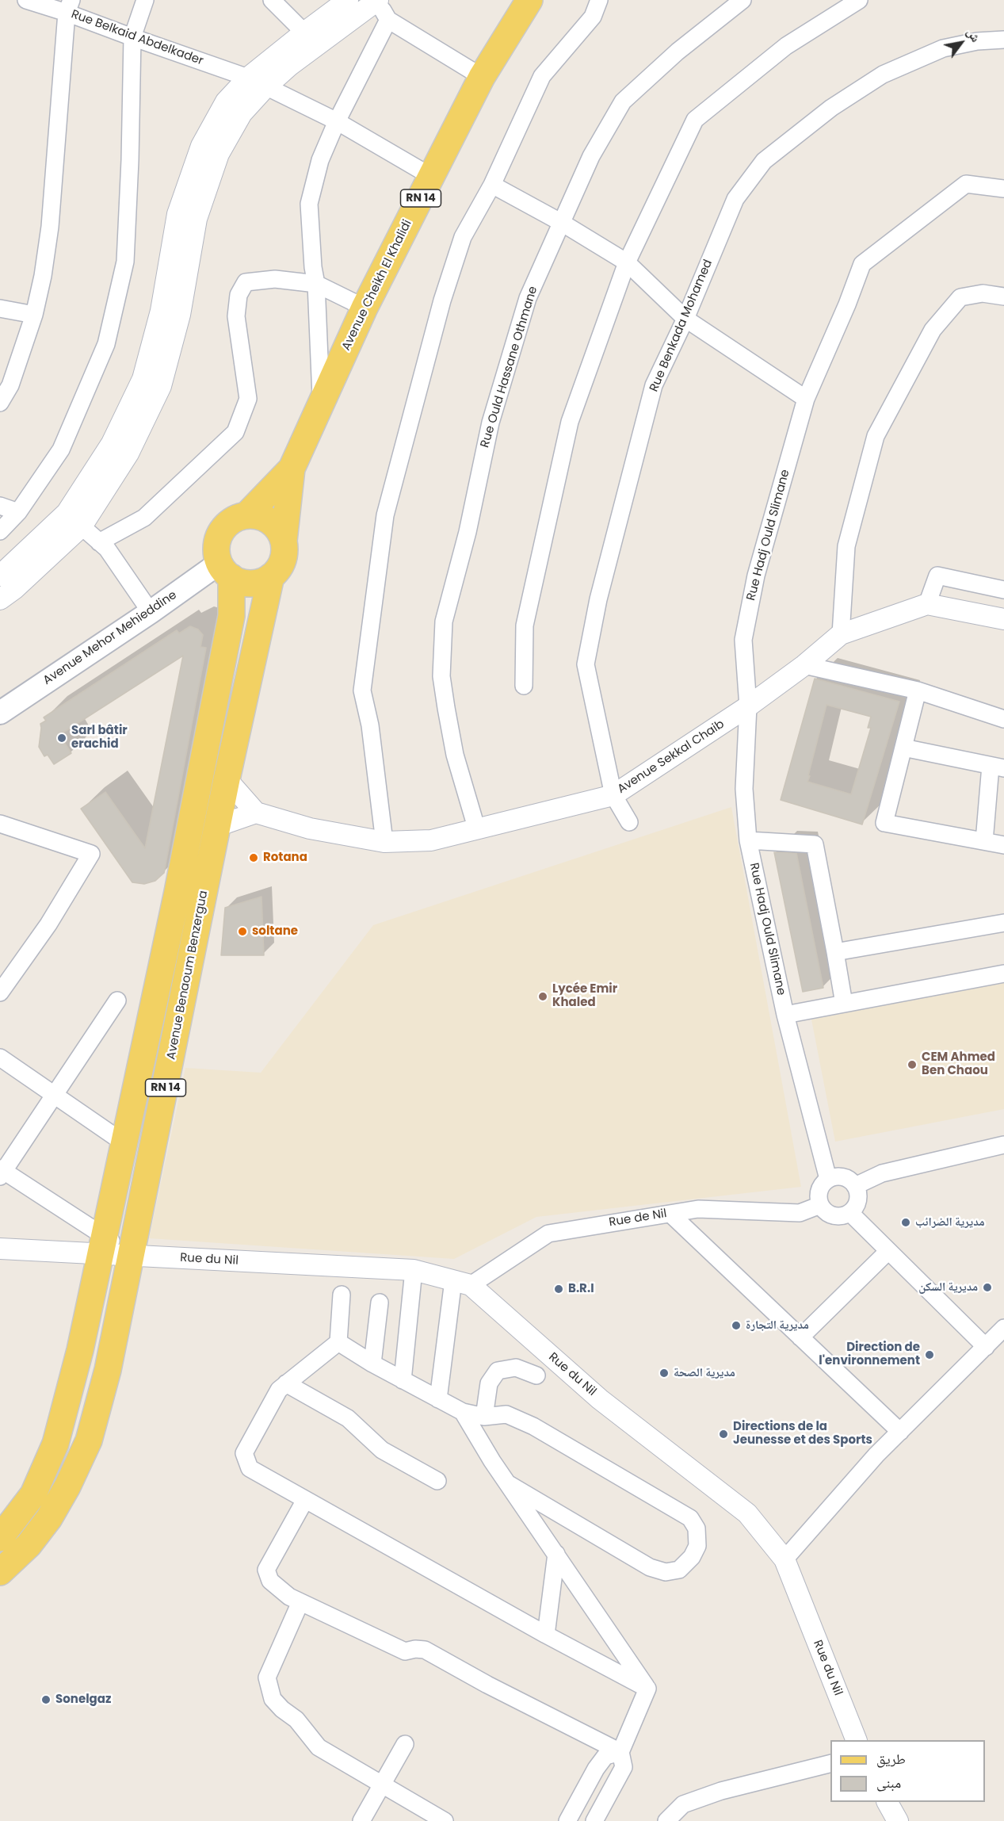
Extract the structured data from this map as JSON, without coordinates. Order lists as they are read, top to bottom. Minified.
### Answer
{"streets":{"main road":["RN 14","Avenue Cheikh El Khalidi","Avenue Mehor Mehieddine","Avenue Benaoum Benzergua"],"street":["Rue Belkaid Abdelkader","Rue Benkada Mohamed","Rue Ould Hassane Othmane","Rue Hadj Ould Slimane","Avenue Sekkal Chaib","Rue de Nil","Rue du Nil"]},"crossings":[["Rue Belkaid Abdelkader","Avenue Cheikh El Khalidi"],["RN 14","Avenue Cheikh El Khalidi"],["RN 14","Avenue Mehor Mehieddine"],["RN 14","Avenue Benaoum Benzergua"],["RN 14","Rue du Nil"],["Avenue Cheikh El Khalidi","Avenue Mehor Mehieddine"],["Avenue Cheikh El Khalidi","Avenue Benaoum Benzergua"],["Rue Benkada Mohamed","Avenue Sekkal Chaib"],["Rue Ould Hassane Othmane","Avenue Sekkal Chaib"],["Rue Hadj Ould Slimane","Avenue Sekkal Chaib"],["Rue Hadj Ould Slimane","Rue de Nil"],["Avenue Mehor Mehieddine","Avenue Benaoum Benzergua"],["Avenue Benaoum Benzergua","Rue du Nil"],["Rue de Nil","Rue du Nil"]],"places":["Sarl bâtir erachid","Rotana","soltane","Lycée Emir Khaled","CEM Ahmed Ben Chaou","مديرية الضرائب","مديرية السكن","B.R.I","مديرية التجارة","Direction de l'environnement","مديرية الصحة","Directions de la Jeunesse et des Sports","Sonelgaz"],"legend":["طريق","مبنى"],"north":"top right"}
